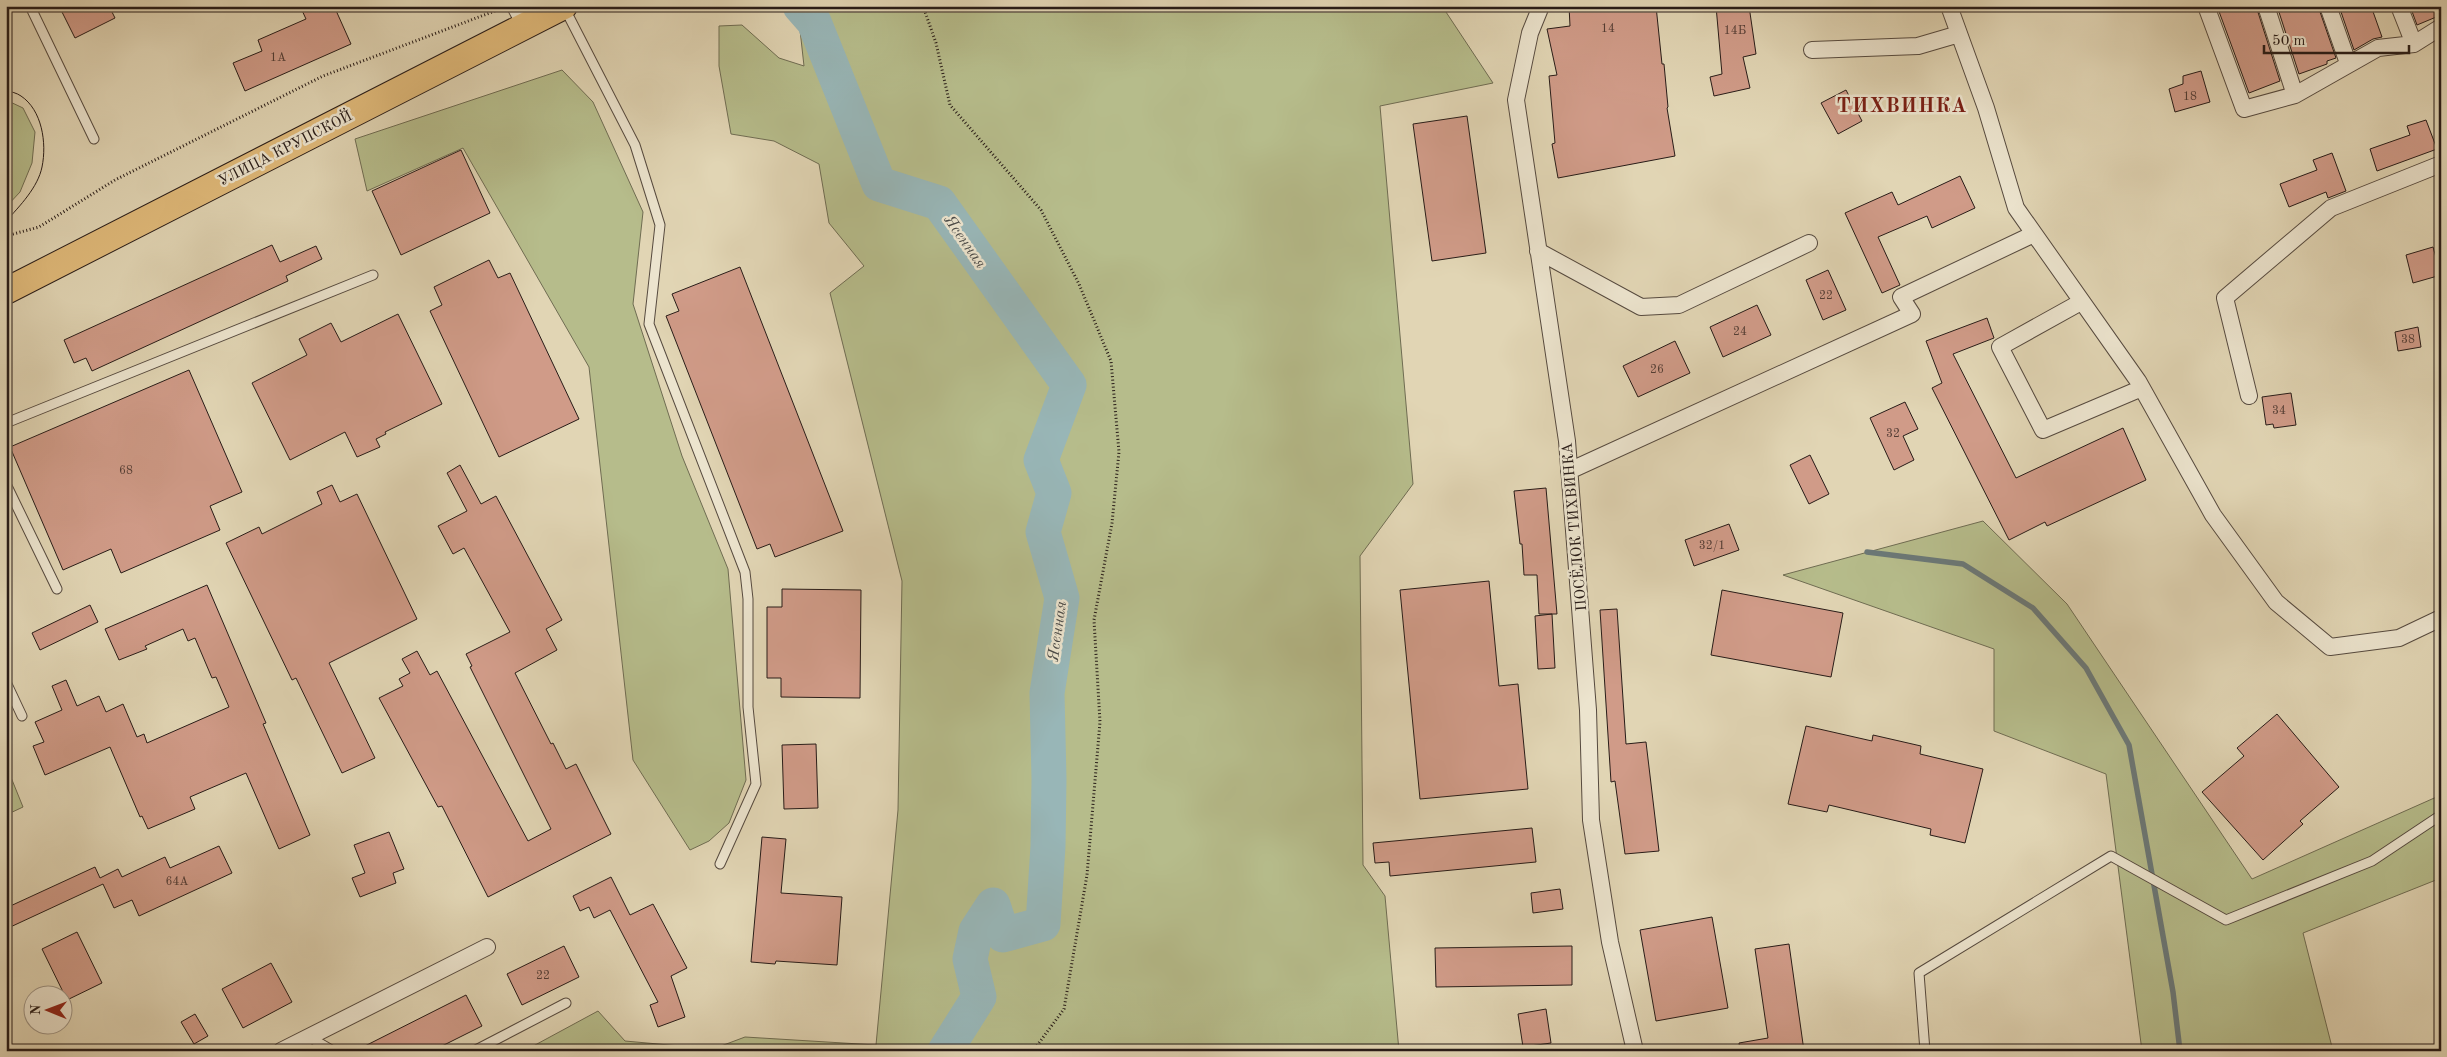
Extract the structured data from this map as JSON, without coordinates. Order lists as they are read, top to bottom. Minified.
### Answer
{"streets":{"main road":["УЛИЦА КРУПСКОЙ"],"street":["ПОСЁЛОК ТИХВИНКА"]},"districts":["ТИХВИНКА"],"water":["Ясенная"],"house_numbers":["14","14Б","1А","18","22","24","38","26","34","32","68","32/1","64А","22"],"scale_bar":"50 m","north":"left"}
